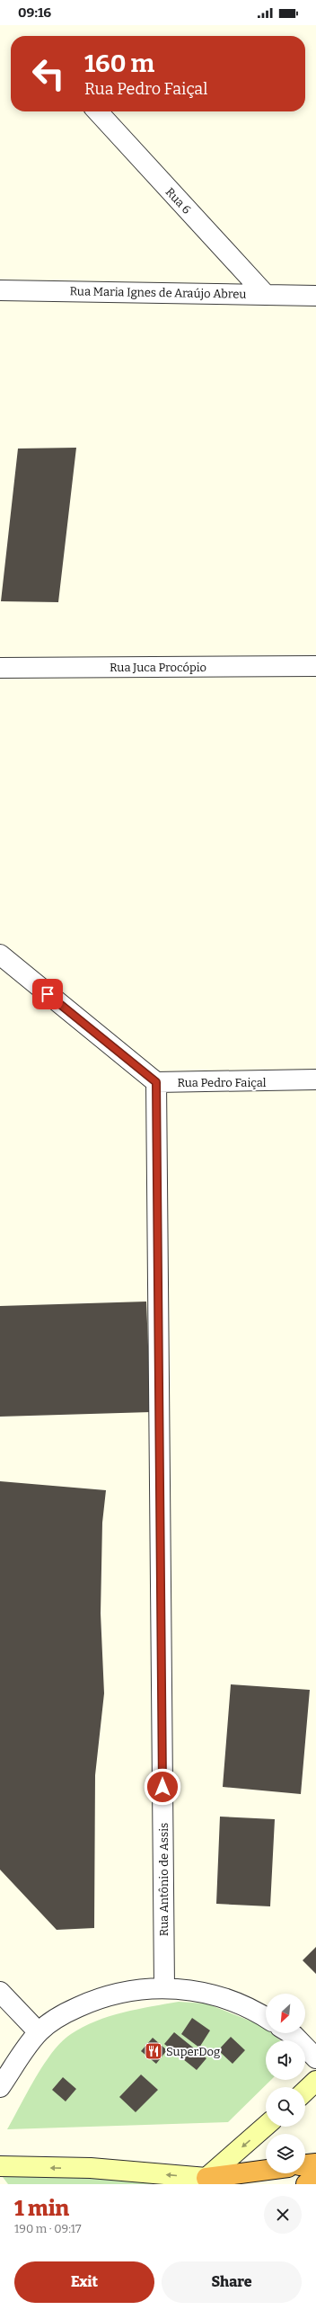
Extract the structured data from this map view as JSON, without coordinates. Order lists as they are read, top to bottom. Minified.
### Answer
{"streets":{"street":["Rua 6","Rua Maria Ignes de Araújo Abreu","Rua Juca Procópio","Rua Pedro Faiçal","Rua Antônio de Assis"]},"crossings":[["Rua 6","Rua Maria Ignes de Araújo Abreu"],["Rua Pedro Faiçal","Rua Antônio de Assis"]],"places":{"restaurant":["SuperDog"]},"north":"bottom left","page":{"status":"09:16","turn":["160 m","Rua Pedro Faiçal"],"heading":["1 min","190 m · 09:17"],"buttons":["Exit","Share"]}}
